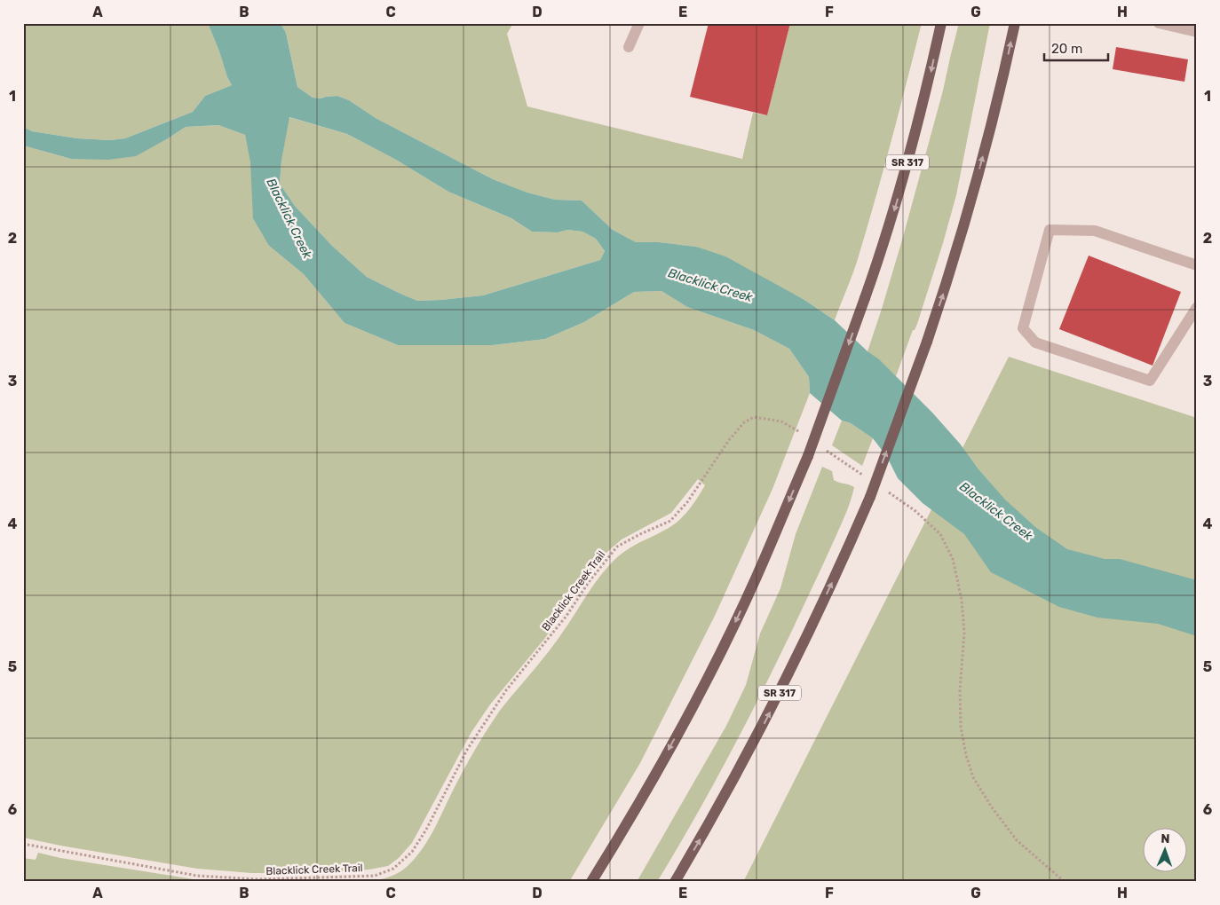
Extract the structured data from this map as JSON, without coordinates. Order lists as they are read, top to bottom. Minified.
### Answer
{"streets":{"main road":["SR 317"],"path":["Blacklick Creek Trail"]},"water":["Blacklick Creek"],"scale_bar":"20 m","north":"top","grid":{"columns":["A","B","C","D","E","F","G","H"],"rows":["1","2","3","4","5","6"]}}
